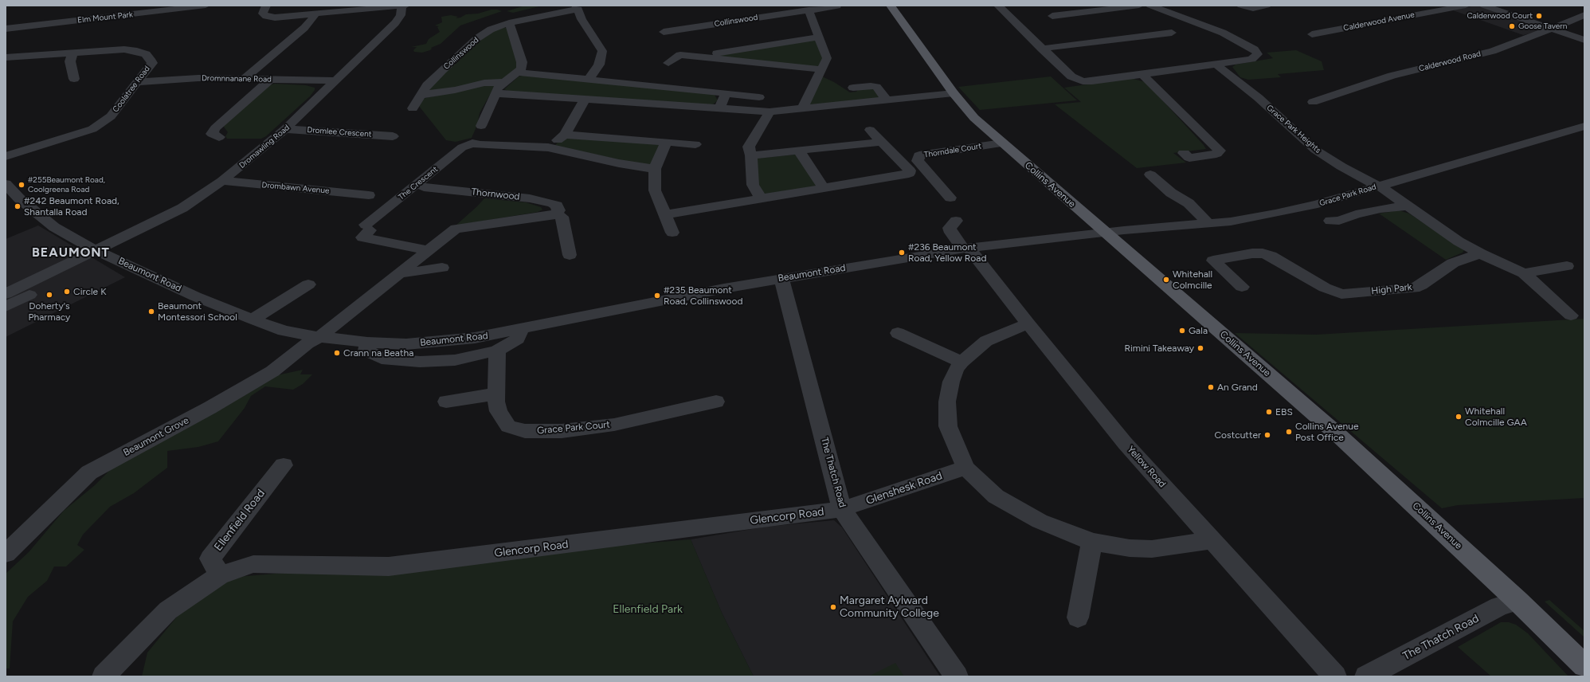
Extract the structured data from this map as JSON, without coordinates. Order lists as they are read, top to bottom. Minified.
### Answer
{"streets":{"main road":["Collins Avenue"],"street":["Elm Mount Park","Collinswood","Calderwood Avenue","Calderwood Road","Dromnnanane Road","Coolatree Road","Grace Park Heights","Dromlee Crescent","Dromawling Road","Thorndale Court","The Crescent","Drombawn Avenue","Thornwood","Grace Park Road","Beaumont Road","High Park","Grace Park Court","Beaumont Grove","Yellow Road","The Thatch Road","Glenshesk Road","Glencorp Road","Ellenfield Road"]},"crossings":[["Dromnnanane Road","Coolatree Road"],["Dromnnanane Road","Dromawling Road"],["Grace Park Heights","Grace Park Road"],["Dromlee Crescent","Dromawling Road"],["Dromawling Road","Drombawn Avenue"],["Dromawling Road","Beaumont Road"],["Thorndale Court","Collins Avenue"],["Collins Avenue","Grace Park Road"],["Collins Avenue","Beaumont Road"],["Collins Avenue","The Thatch Road"],["Grace Park Road","Beaumont Road"],["Beaumont Road","Grace Park Court"],["Beaumont Road","Beaumont Grove"],["Beaumont Road","Yellow Road"],["Beaumont Road","The Thatch Road"],["The Thatch Road","Glenshesk Road"],["The Thatch Road","Glencorp Road"],["Glenshesk Road","Glencorp Road"],["Glencorp Road","Ellenfield Road"]],"districts":["BEAUMONT"],"parks":["Ellenfield Park"],"places":["Calderwood Court","Goose Tavern","#255Beaumont Road, Coolgreena Road","#242 Beaumont Road, Shantalla Road","#236 Beaumont Road, Yellow Road","Whitehall Colmcille","Circle K","Doherty's Pharmacy","#235 Beaumont Road, Collinswood","Beaumont Montessori School","Gala","Rimini Takeaway","Crann na Beatha","An Grand","EBS","Whitehall Colmcille GAA","Collins Avenue Post Office","Costcutter","Margaret Aylward Community College"]}
